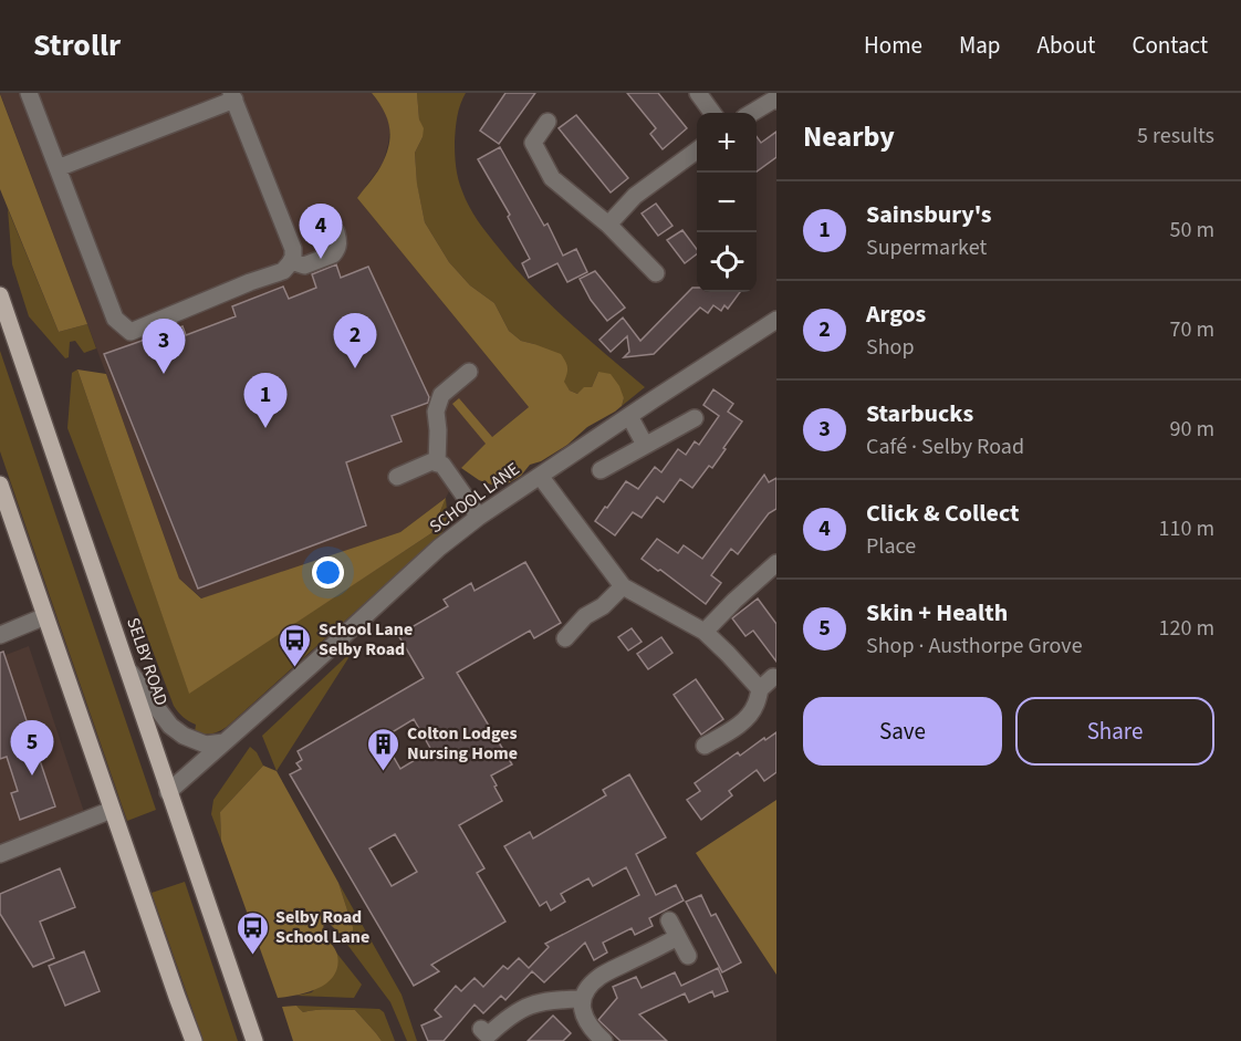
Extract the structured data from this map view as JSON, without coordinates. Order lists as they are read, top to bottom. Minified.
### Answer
{"streets":{"main road":["SELBY ROAD"],"street":["SCHOOL LANE"]},"crossings":[["SCHOOL LANE","SELBY ROAD"]],"places":{"bus stop":["School Lane Selby Road","Selby Road School Lane"],"building":["Colton Lodges Nursing Home"]},"page":{"header":"Strollr","nav":["Home","Map","About","Contact"],"heading":["Nearby","5 results"],"map_buttons":["+","−"],"list":[{"mark":"1","name":"Sainsbury's","note":"Supermarket","value":"50 m"},{"mark":"2","name":"Argos","note":"Shop","value":"70 m"},{"mark":"3","name":"Starbucks","note":"Café · Selby Road","value":"90 m"},{"mark":"4","name":"Click & Collect","note":"Place","value":"110 m"},{"mark":"5","name":"Skin + Health","note":"Shop · Austhorpe Grove","value":"120 m"}],"pins":["4","2","3","1","5"],"buttons":["Save","Share"]}}
